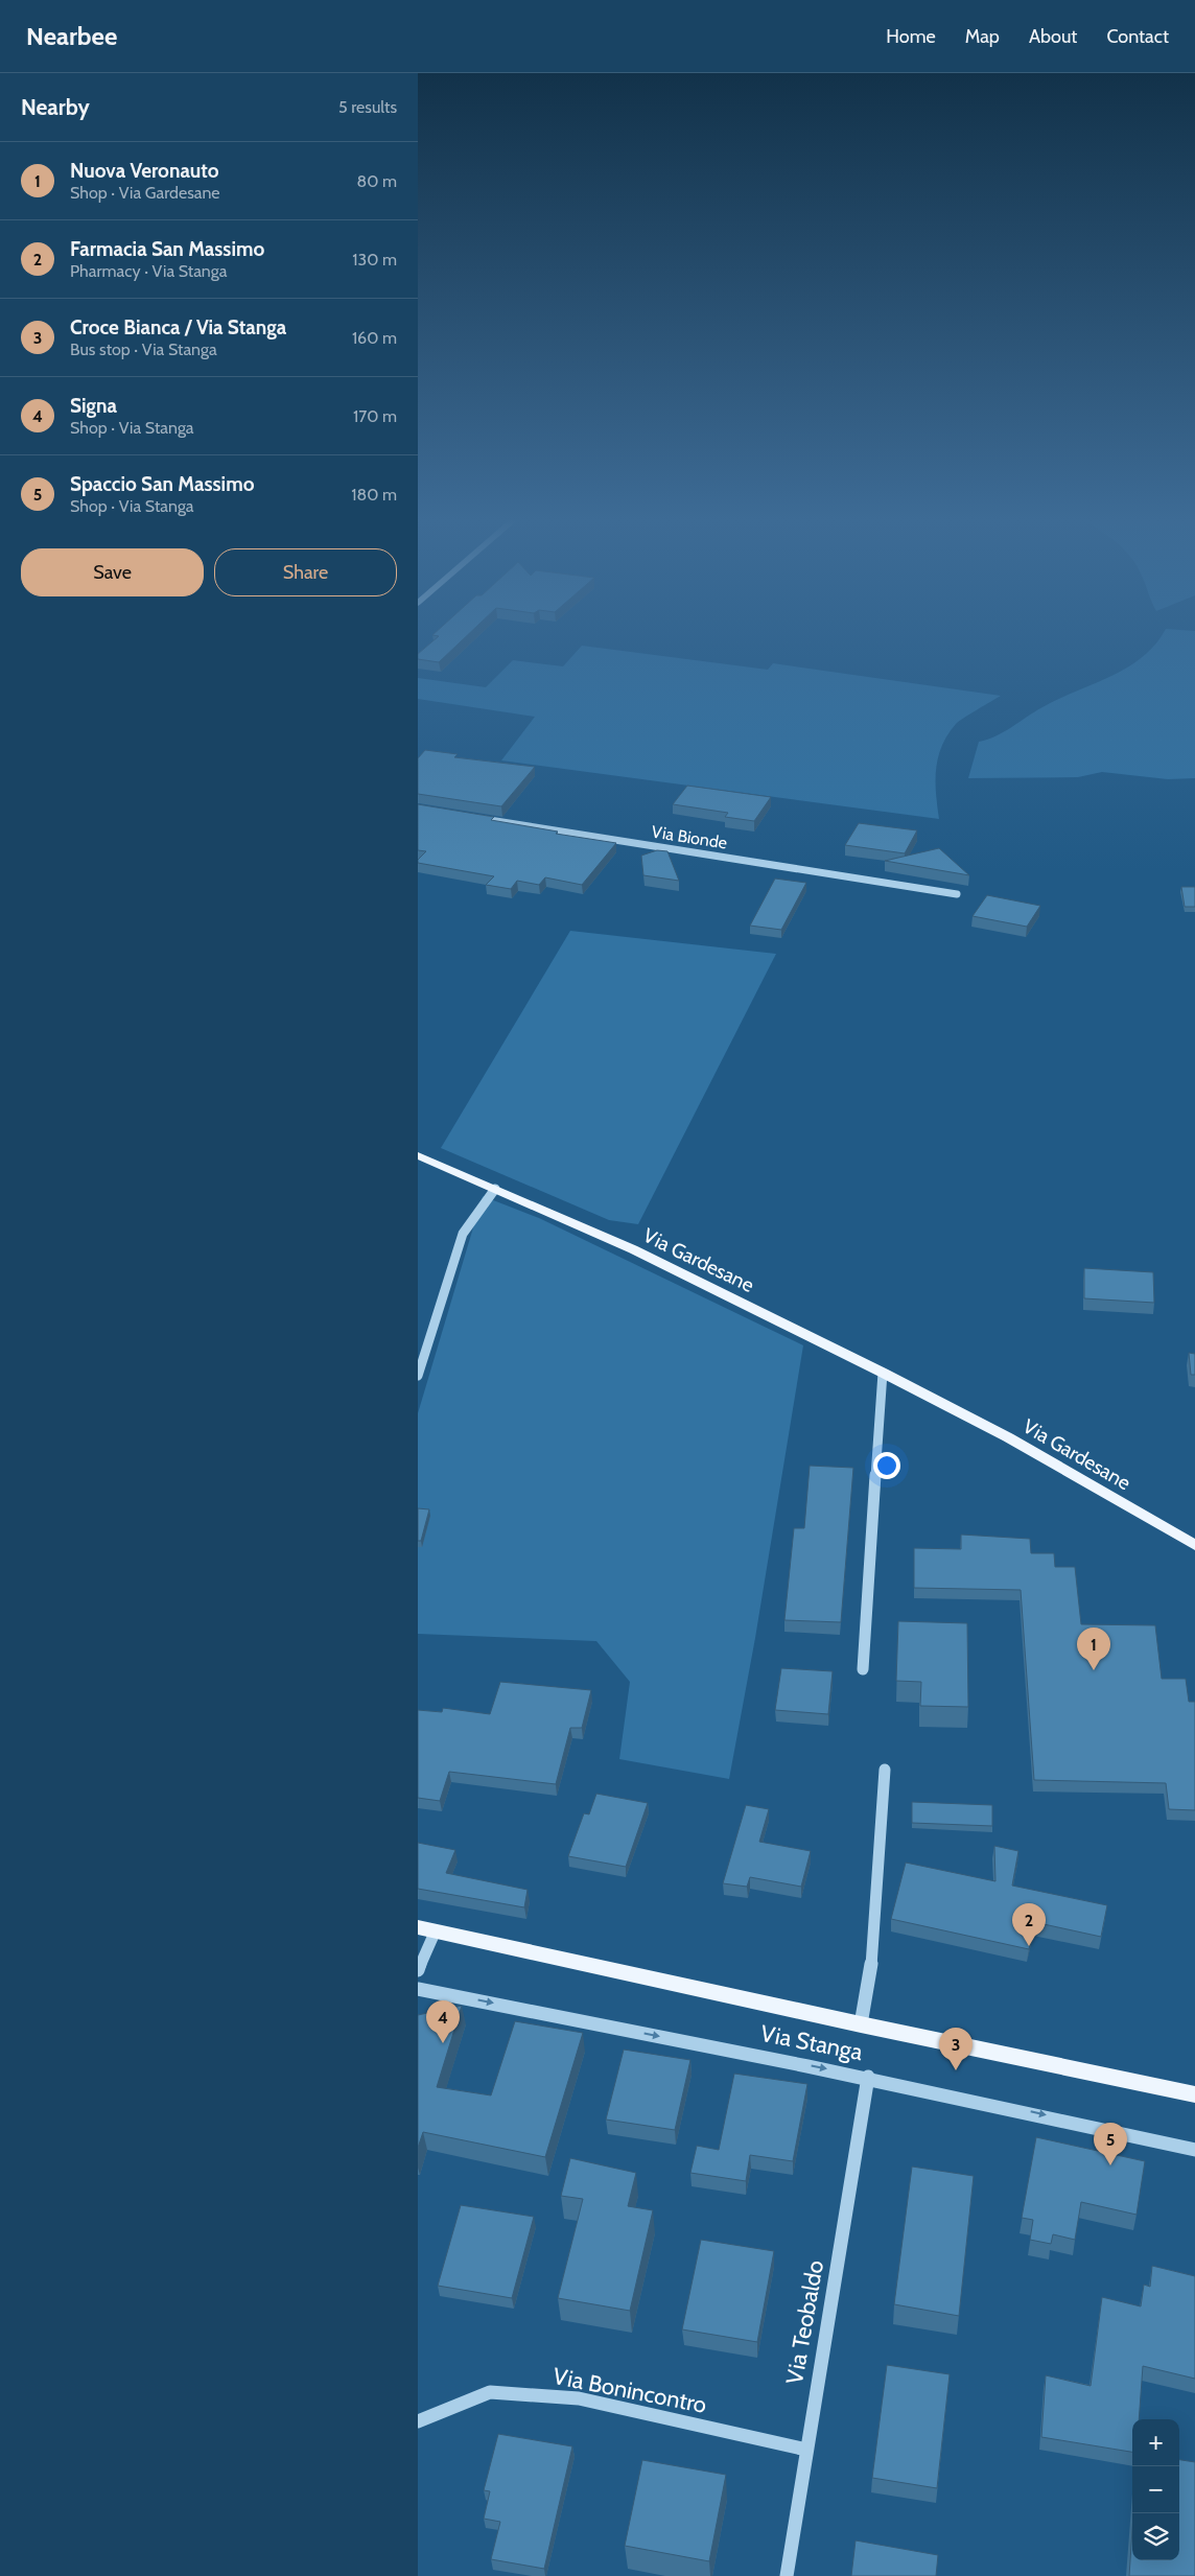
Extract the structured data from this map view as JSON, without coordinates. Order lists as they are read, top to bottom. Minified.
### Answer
{"streets":{"main road":["Via Gardesane","Via Stanga"],"street":["Via Bionde","Via Teobaldo","Via Bonincontro"]},"crossings":[["Via Stanga","Via Teobaldo"],["Via Teobaldo","Via Bonincontro"]],"one_way":["Via Stanga"],"page":{"header":"Nearbee","nav":["Home","Map","About","Contact"],"heading":["Nearby","5 results"],"list":[{"mark":"1","name":"Nuova Veronauto","note":"Shop · Via Gardesane","value":"80 m"},{"mark":"2","name":"Farmacia San Massimo","note":"Pharmacy · Via Stanga","value":"130 m"},{"mark":"3","name":"Croce Bianca / Via Stanga","note":"Bus stop · Via Stanga","value":"160 m"},{"mark":"4","name":"Signa","note":"Shop · Via Stanga","value":"170 m"},{"mark":"5","name":"Spaccio San Massimo","note":"Shop · Via Stanga","value":"180 m"}],"buttons":["Save","Share"],"pins":["1","2","4","3","5"],"map_buttons":["+","−"]}}
